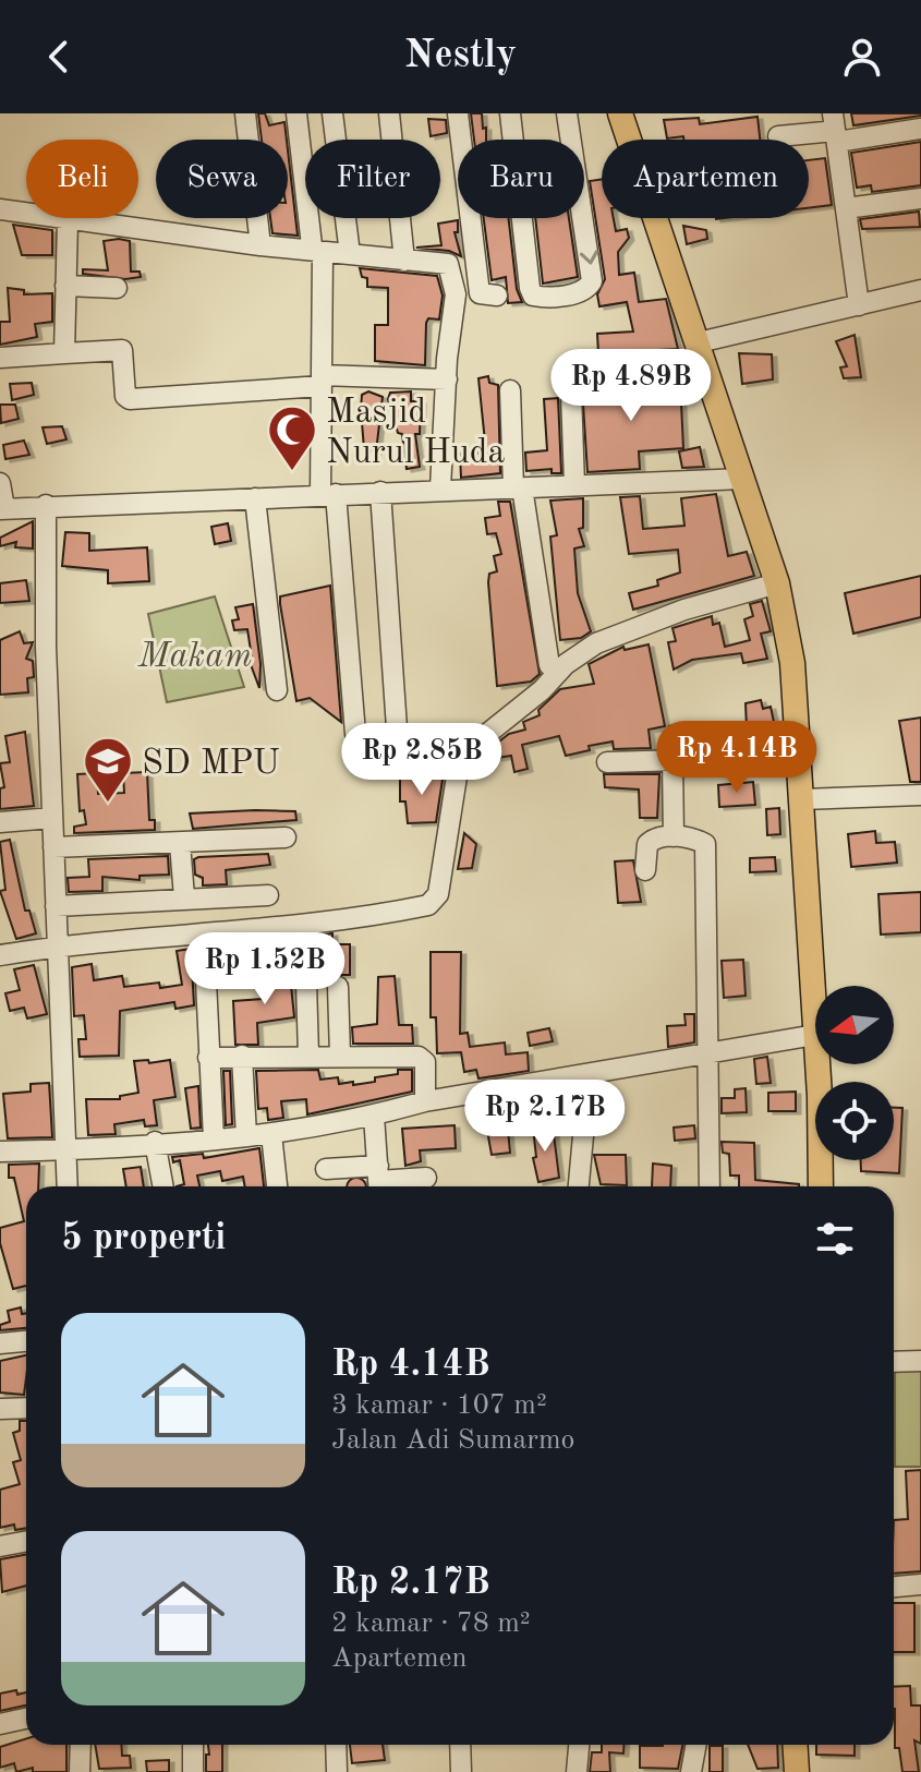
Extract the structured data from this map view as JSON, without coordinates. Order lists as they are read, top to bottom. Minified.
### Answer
{"parks":["Makam"],"places":{"mosque":["Masjid Nurul Huda"],"school or university":["SD MPU"]},"north":"left","page":{"header":"Nestly","chip":["Beli","Sewa","Filter","Baru","Apartemen"],"price":["Rp 4.89B","Rp 4.14B","Rp 2.85B","Rp 1.52B","Rp 2.17B"],"heading":"5 properti","list":[{"name":"Rp 4.14B","note":"3 kamar · 107 m² · Jalan Adi Sumarmo"},{"name":"Rp 2.17B","note":"2 kamar · 78 m² · Apartemen"}]}}
